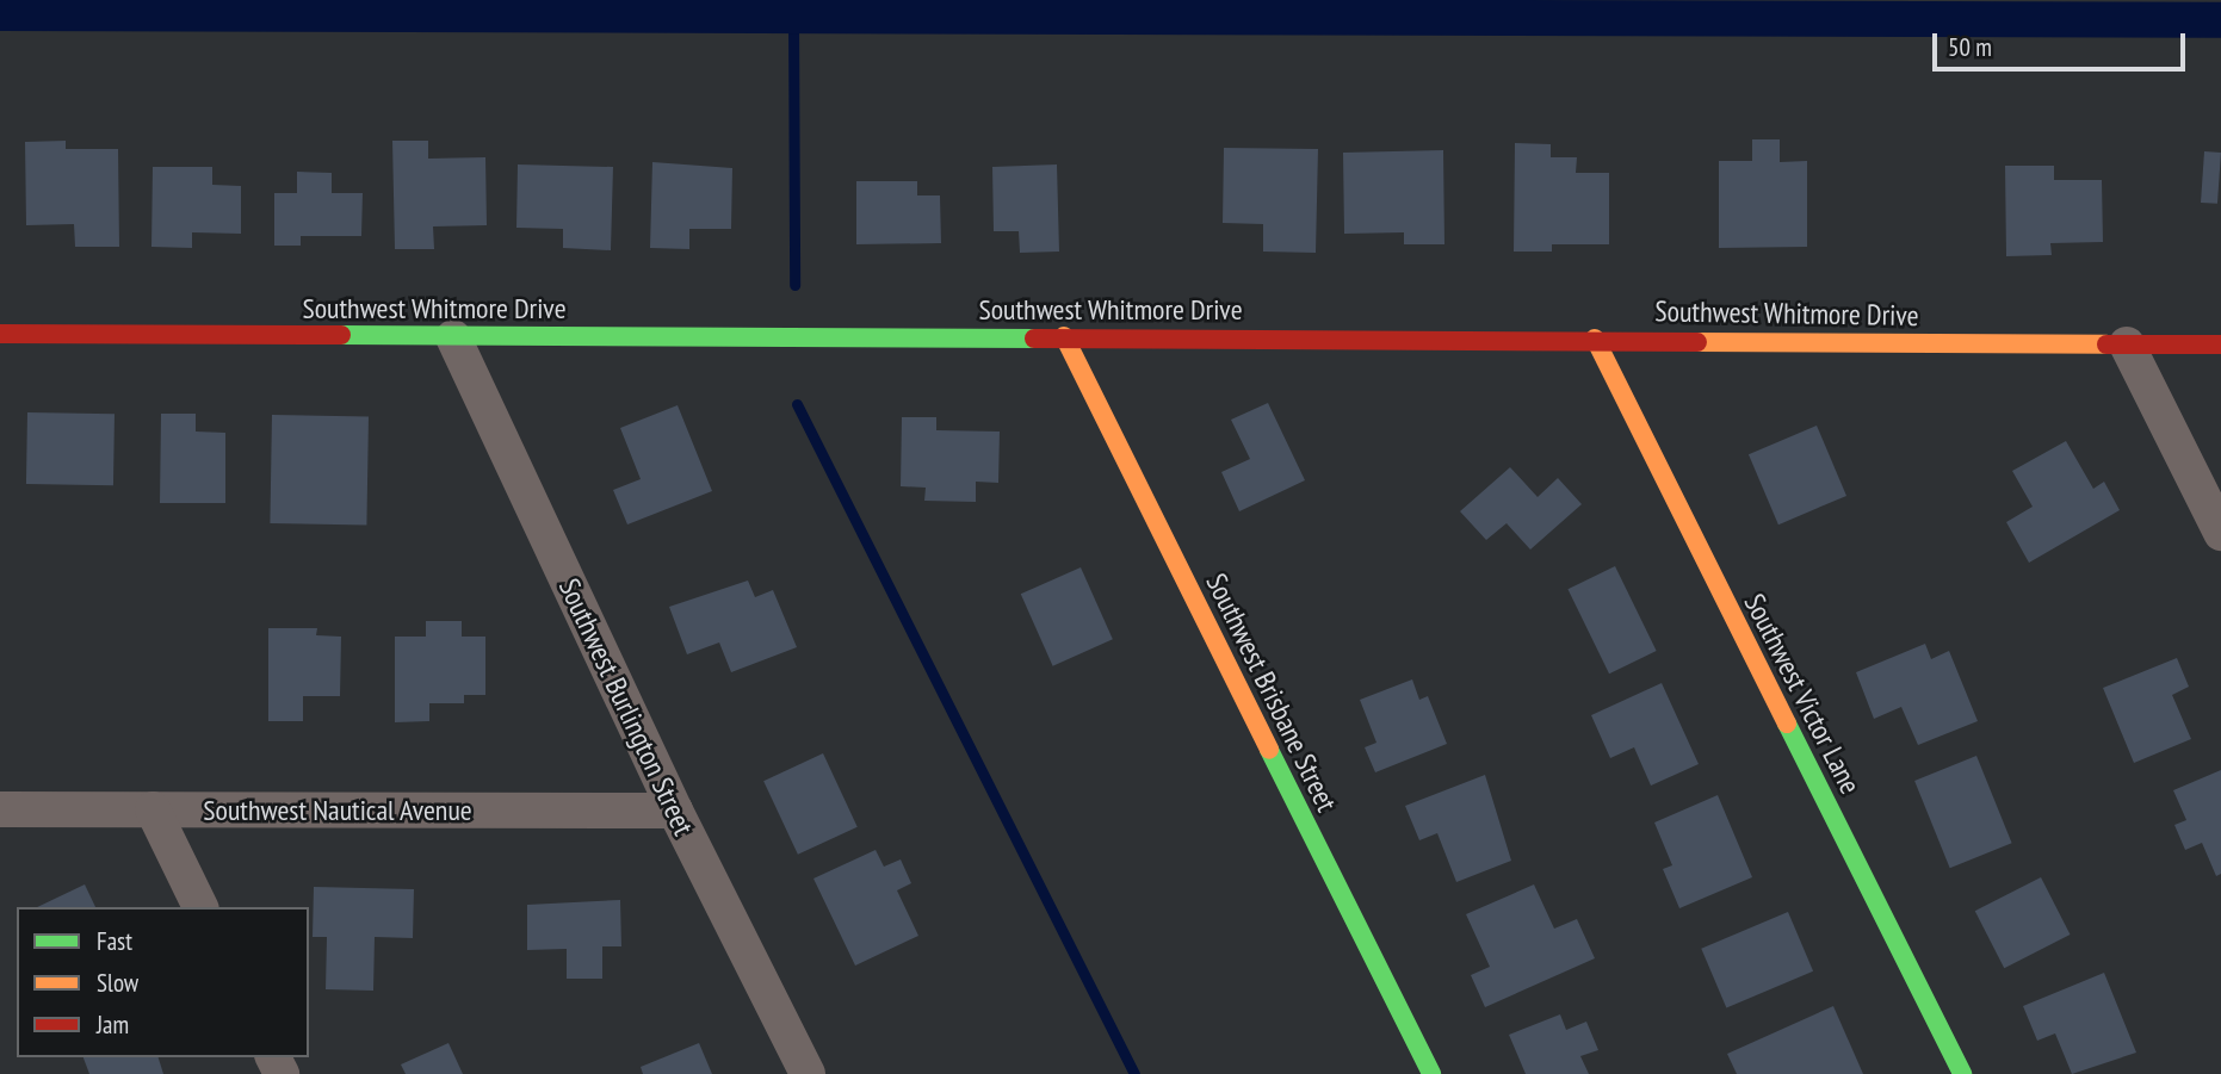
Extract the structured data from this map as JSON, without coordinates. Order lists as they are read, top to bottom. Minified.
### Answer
{"streets":{"street":["Southwest Whitmore Drive","Southwest Brisbane Street","Southwest Victor Lane","Southwest Burlington Street","Southwest Nautical Avenue"]},"crossings":[["Southwest Whitmore Drive","Southwest Brisbane Street"],["Southwest Whitmore Drive","Southwest Victor Lane"],["Southwest Whitmore Drive","Southwest Burlington Street"],["Southwest Burlington Street","Southwest Nautical Avenue"]],"legend":["Fast","Slow","Jam"],"scale_bar":"50 m"}
